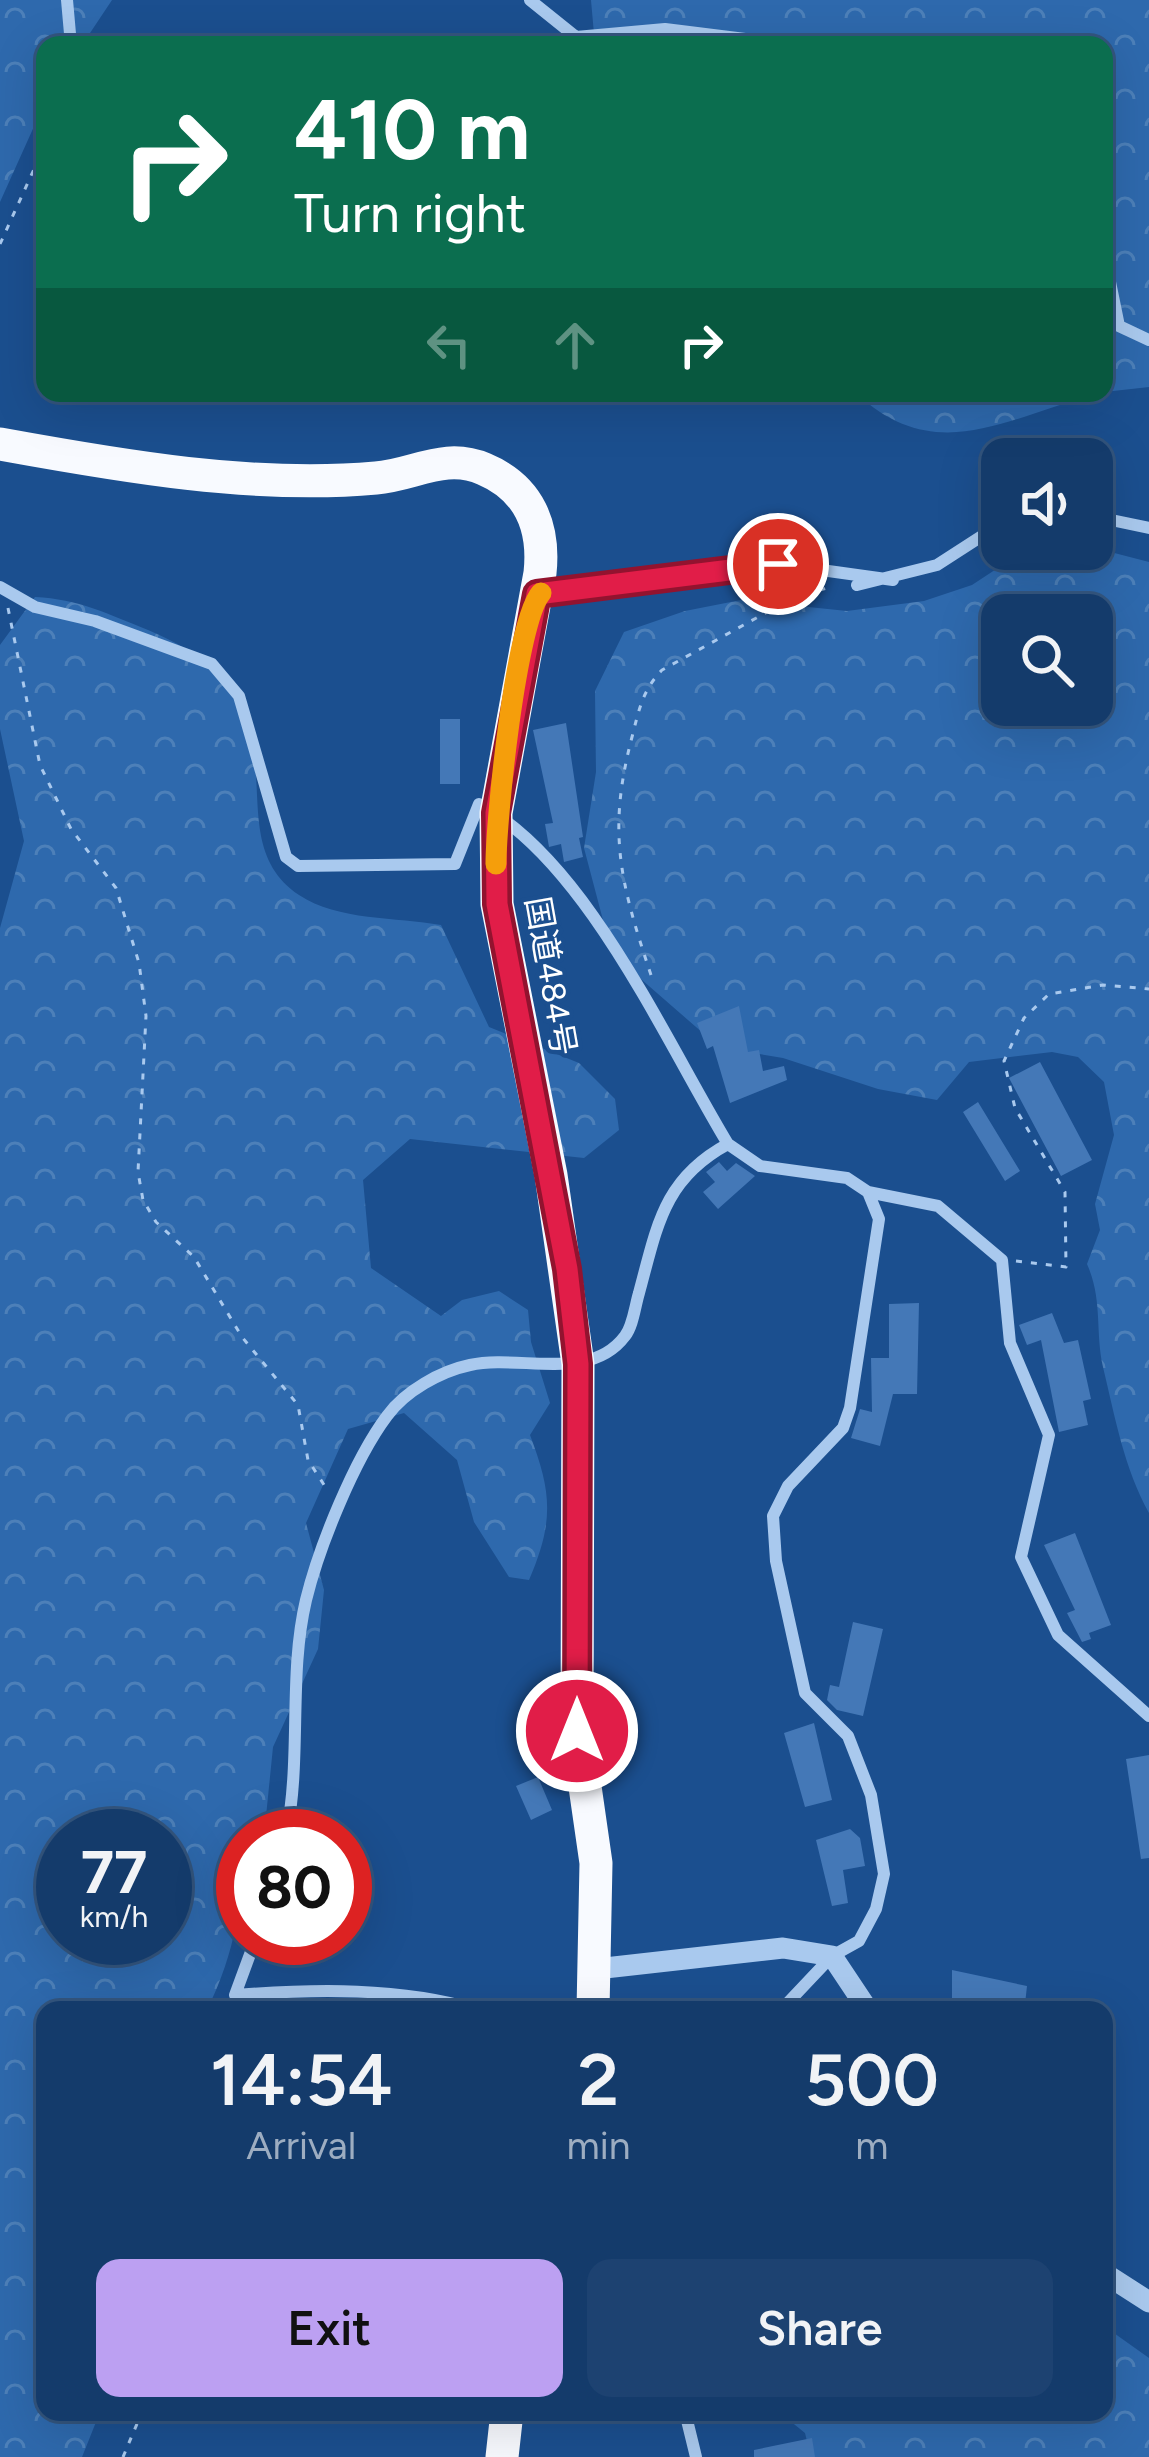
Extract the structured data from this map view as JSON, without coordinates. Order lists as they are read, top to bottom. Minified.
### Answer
{"streets":{"highway":["国道484号"]},"page":{"turn":["410 m","Turn right"],"speed":"77 km/h","limit":"80","eta":["14:54","Arrival","2","min","500","m"],"buttons":["Exit","Share"]}}
